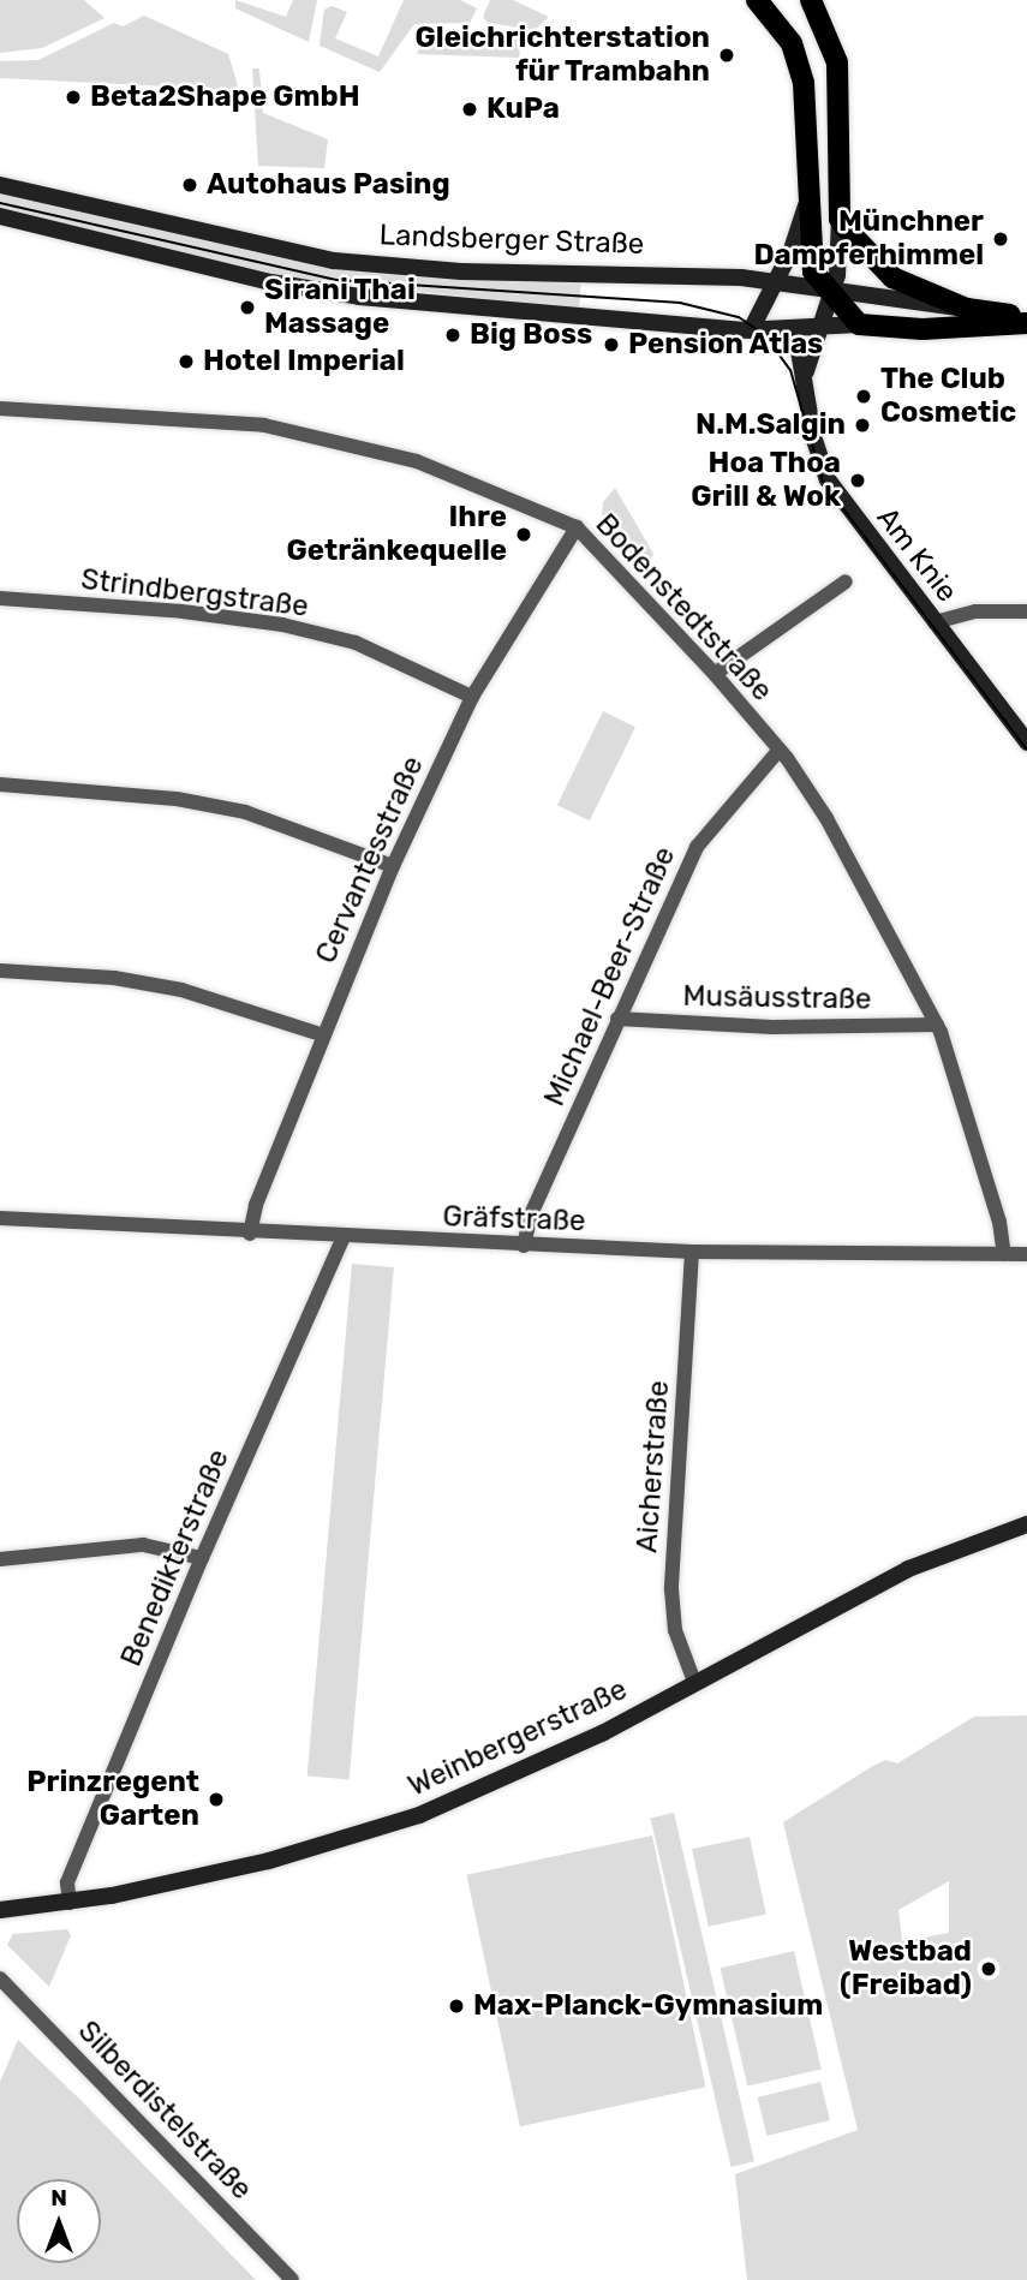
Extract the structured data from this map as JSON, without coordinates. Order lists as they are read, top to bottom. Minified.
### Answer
{"streets":{"main road":["Landsberger Straße","Am Knie","Weinbergerstraße"],"street":["Strindbergstraße","Bodenstedtstraße","Cervantesstraße","Michael-Beer-Straße","Musäusstraße","Gräfstraße","Aicherstraße","Benedikterstraße","Silberdistelstraße"]},"crossings":[["Landsberger Straße","Am Knie"],["Strindbergstraße","Cervantesstraße"],["Bodenstedtstraße","Cervantesstraße"],["Bodenstedtstraße","Michael-Beer-Straße"],["Bodenstedtstraße","Musäusstraße"],["Bodenstedtstraße","Gräfstraße"],["Cervantesstraße","Gräfstraße"],["Michael-Beer-Straße","Musäusstraße"],["Michael-Beer-Straße","Gräfstraße"],["Gräfstraße","Aicherstraße"],["Gräfstraße","Benedikterstraße"],["Aicherstraße","Weinbergerstraße"],["Benedikterstraße","Weinbergerstraße"]],"places":["Gleichrichterstation für Trambahn","Beta2Shape GmbH","KuPa","Autohaus Pasing","Münchner Dampferhimmel","Sirani Thai Massage","Big Boss","Pension Atlas","Hotel Imperial","The Club Cosmetic","N.M.Salgin","Hoa Thoa Grill & Wok","Ihre Getränkequelle","Prinzregent Garten","Westbad (Freibad)","Max-Planck-Gymnasium"],"north":"top"}
